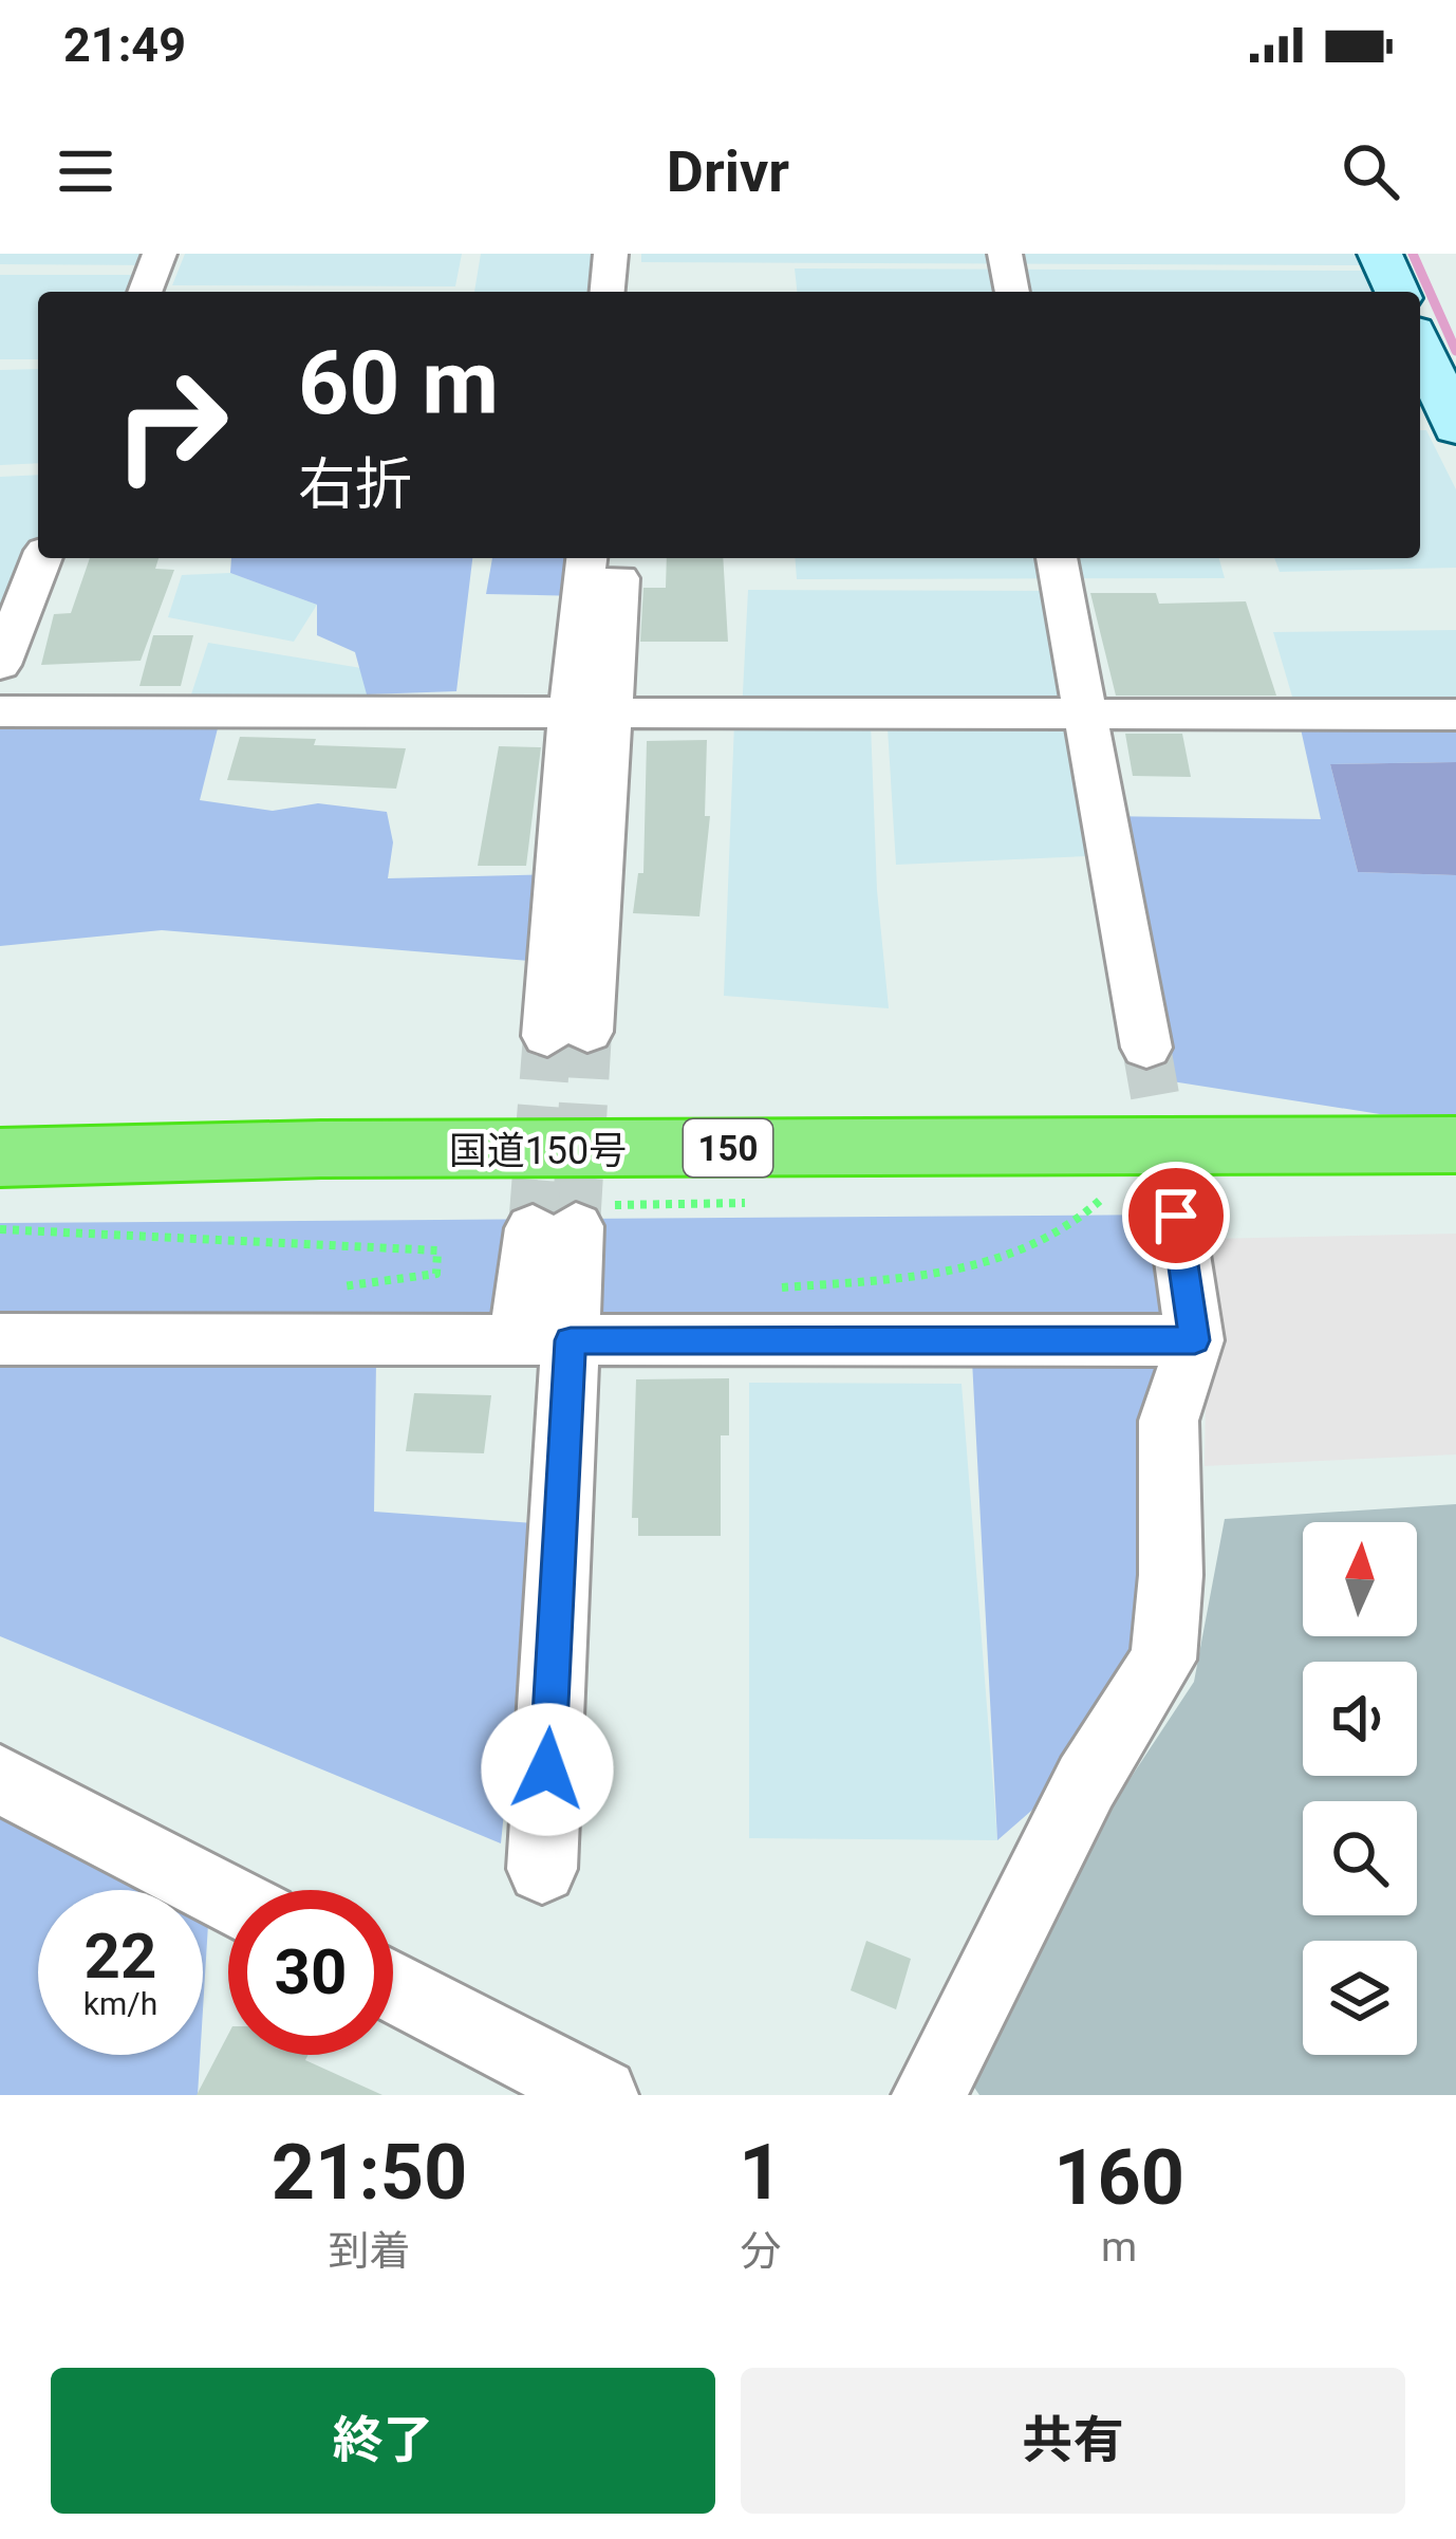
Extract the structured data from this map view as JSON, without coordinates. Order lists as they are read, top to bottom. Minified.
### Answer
{"streets":{"highway":["150","国道150号"]},"north":"top","page":{"status":"21:49","header":"Drivr","turn":["60 m","右折"],"speed":"22 km/h","limit":"30","eta":["21:50","到着","1","分","160","m"],"buttons":["終了","共有"]}}
